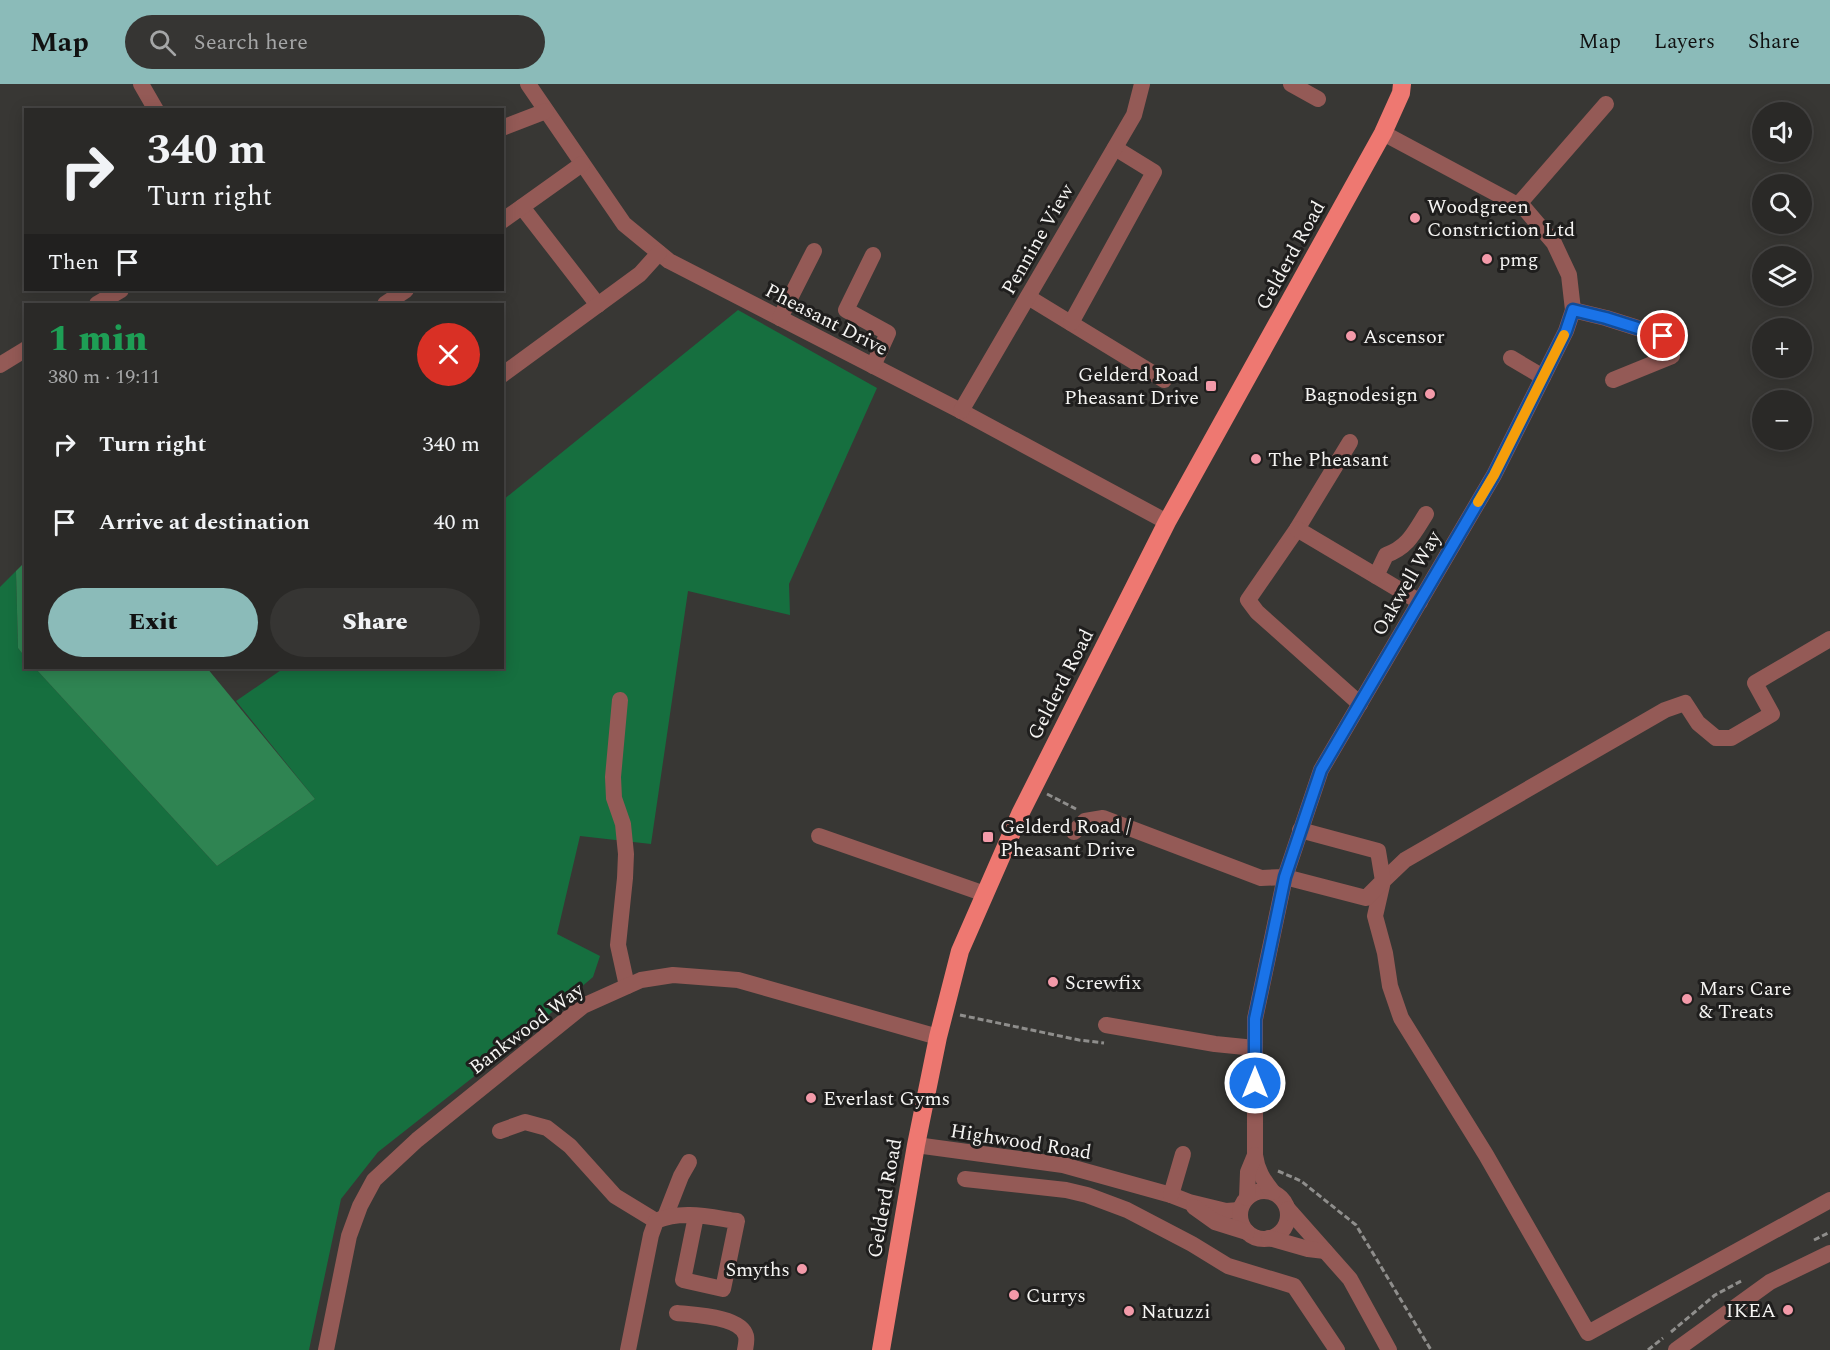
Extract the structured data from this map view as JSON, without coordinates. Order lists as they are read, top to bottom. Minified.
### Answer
{"streets":{"main road":["Gelderd Road"],"street":["Pennine View","Pheasant Drive","Oakwell Way","Bankwood Way","Highwood Road"]},"crossings":[["Pennine View","Pheasant Drive"],["Gelderd Road","Pheasant Drive"],["Gelderd Road","Oakwell Way"],["Gelderd Road","Bankwood Way"],["Gelderd Road","Highwood Road"],["Oakwell Way","Highwood Road"]],"places":{"other":["Woodgreen Constriction Ltd","pmg","Ascensor","Bagnodesign","The Pheasant","Screwfix","Mars Care & Treats","Everlast Gyms","Smyths","Currys","IKEA","Natuzzi"],"transit":["Gelderd Road Pheasant Drive","Gelderd Road / Pheasant Drive"]},"page":{"header":"Map","search":"Search here","nav":["Map","Layers","Share"],"map_buttons":["+","−"],"turn":["340 m","Turn right"],"then":"Then","heading":["1 min","380 m · 19:11"],"list":[{"name":"Turn right","value":"340 m"},{"name":"Arrive at destination","value":"40 m"}],"buttons":["Exit","Share"]}}
